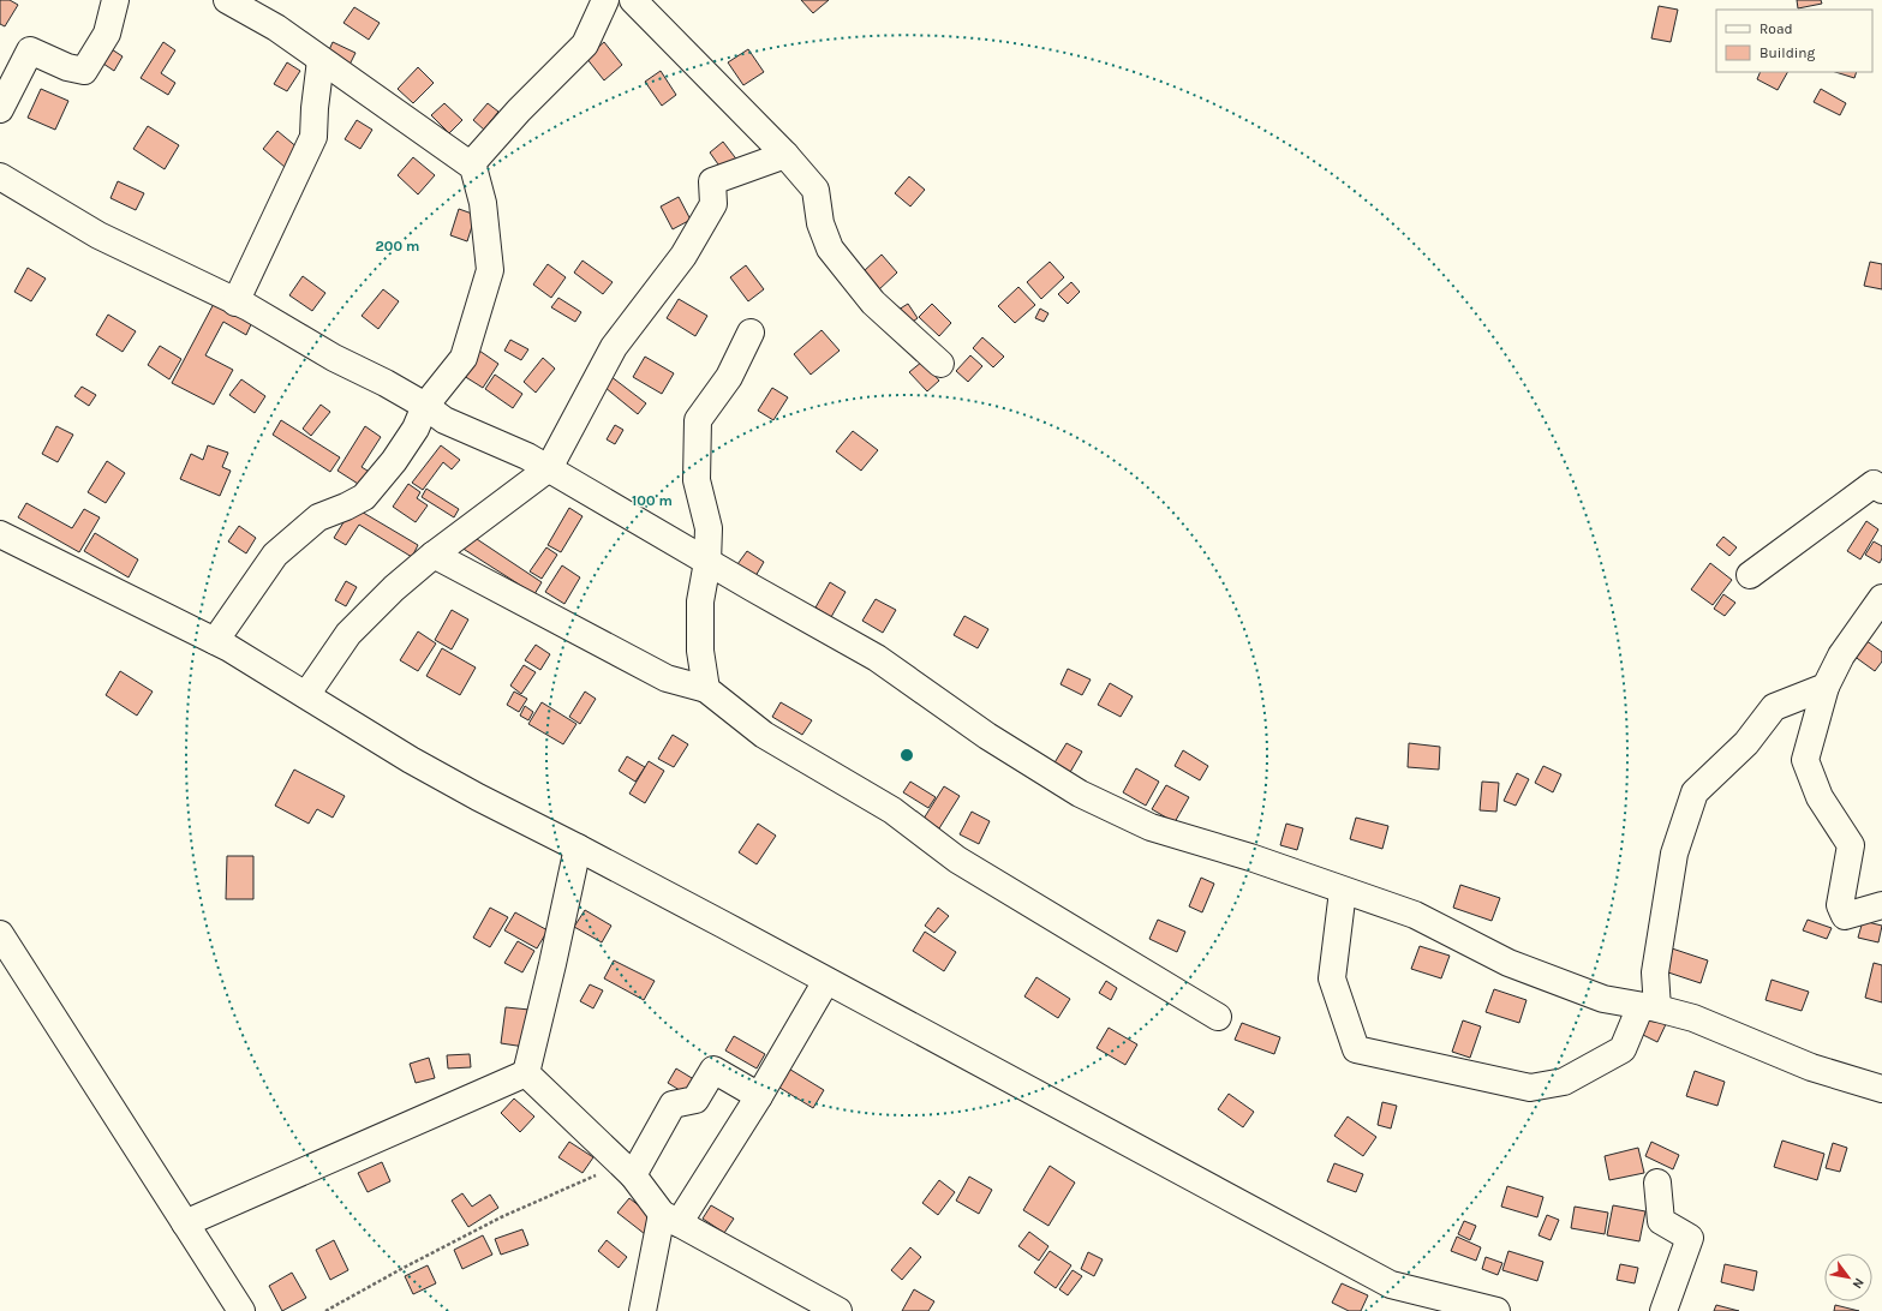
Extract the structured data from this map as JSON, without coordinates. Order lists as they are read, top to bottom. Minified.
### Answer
{"legend":["Road","Building"],"north":"bottom right","rings":["200 m","100 m"]}
